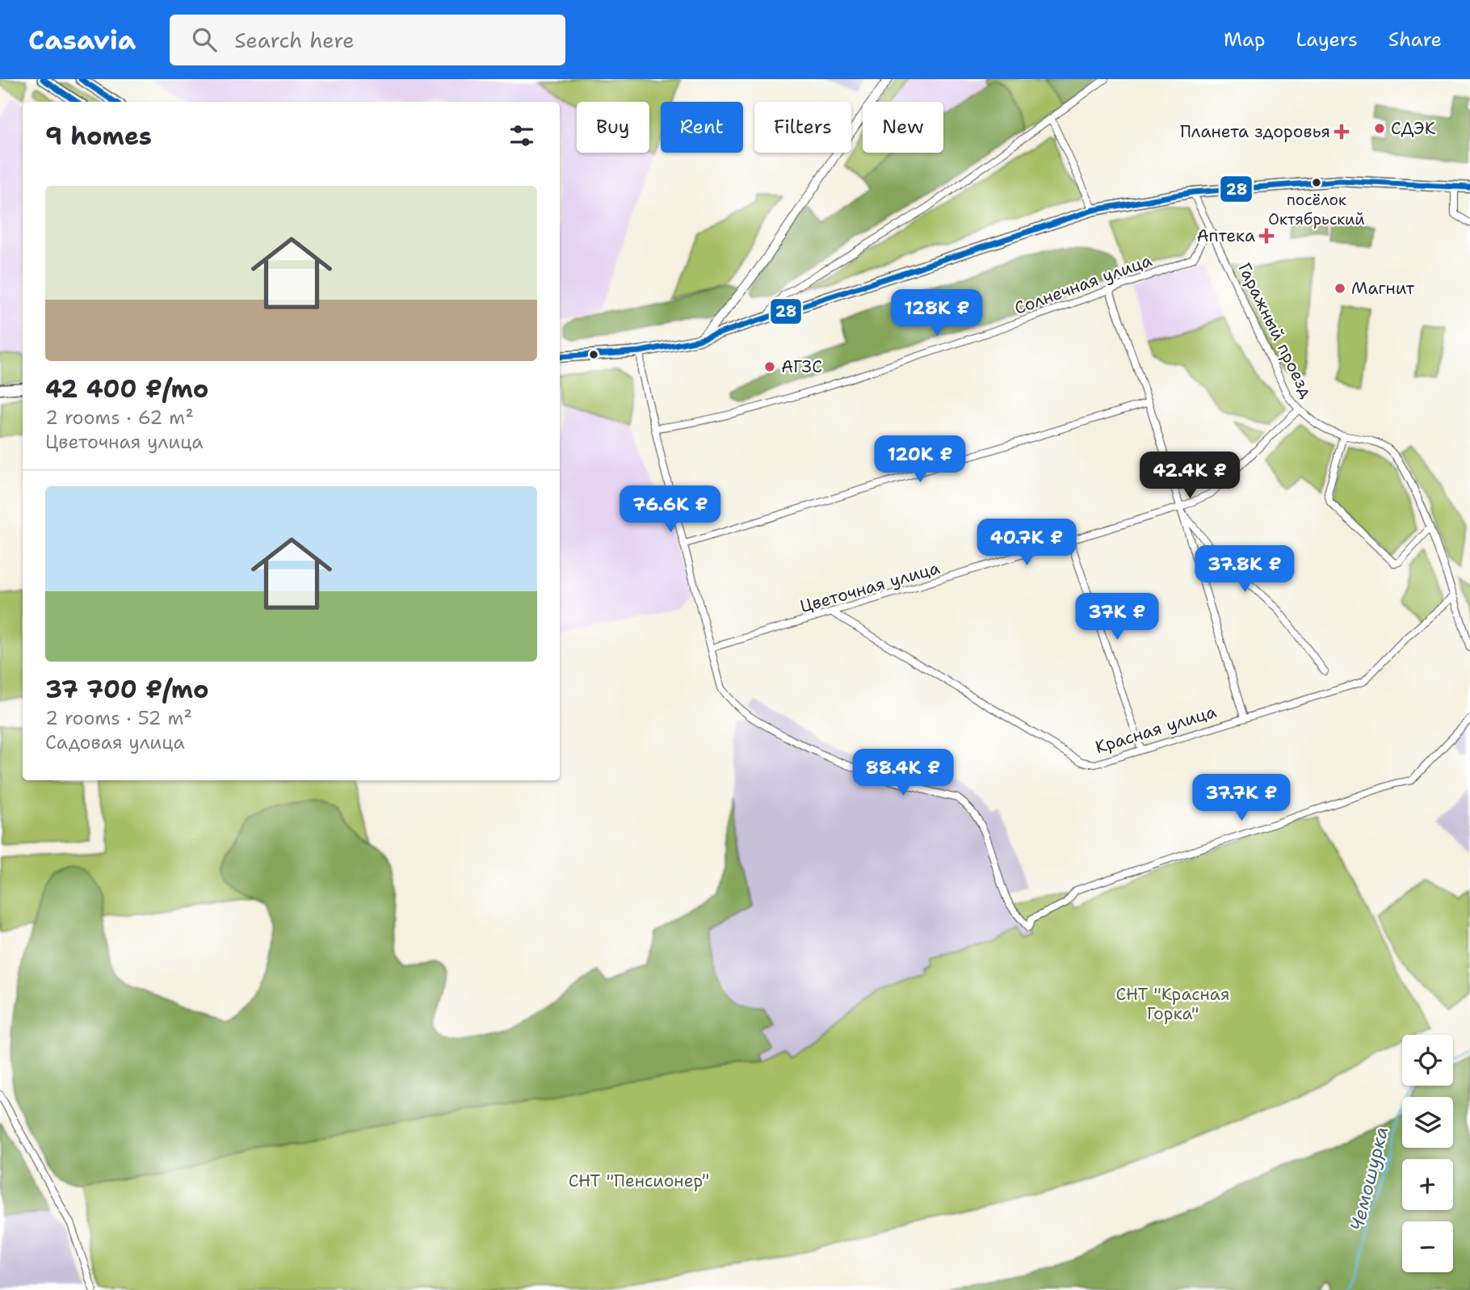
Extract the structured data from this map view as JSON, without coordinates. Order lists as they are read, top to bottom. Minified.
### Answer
{"streets":{"street":["Солнечная улица","Гаражный проезд","Цветочная улица","Красная улица"]},"crossings":[["Солнечная улица","Гаражный проезд"],["Гаражный проезд","Цветочная улица"],["Гаражный проезд","Красная улица"],["Цветочная улица","Красная улица"]],"water":["Чемошурка"],"parks":["СНТ \"Красная Горка\"","СНТ \"Пенсионер\""],"places":{"other":["СДЭК","посёлок Октябрьский","Магнит","АГЗС"],"health":["Планета здоровья","Аптека"]},"lines":["transit line 28"],"page":{"header":"Casavia","search":"Search here","nav":["Map","Layers","Share"],"chip":["Buy","Rent","Filters","New"],"heading":"9 homes","list":[{"name":"42 400 ₽/mo","note":"2 rooms · 62 m² · Цветочная улица"},{"name":"37 700 ₽/mo","note":"2 rooms · 52 m² · Садовая улица"}],"price":["128K ₽","120K ₽","42.4K ₽","76.6K ₽","40.7K ₽","37.8K ₽","37K ₽","88.4K ₽","37.7K ₽"],"map_buttons":["+","−"]}}
